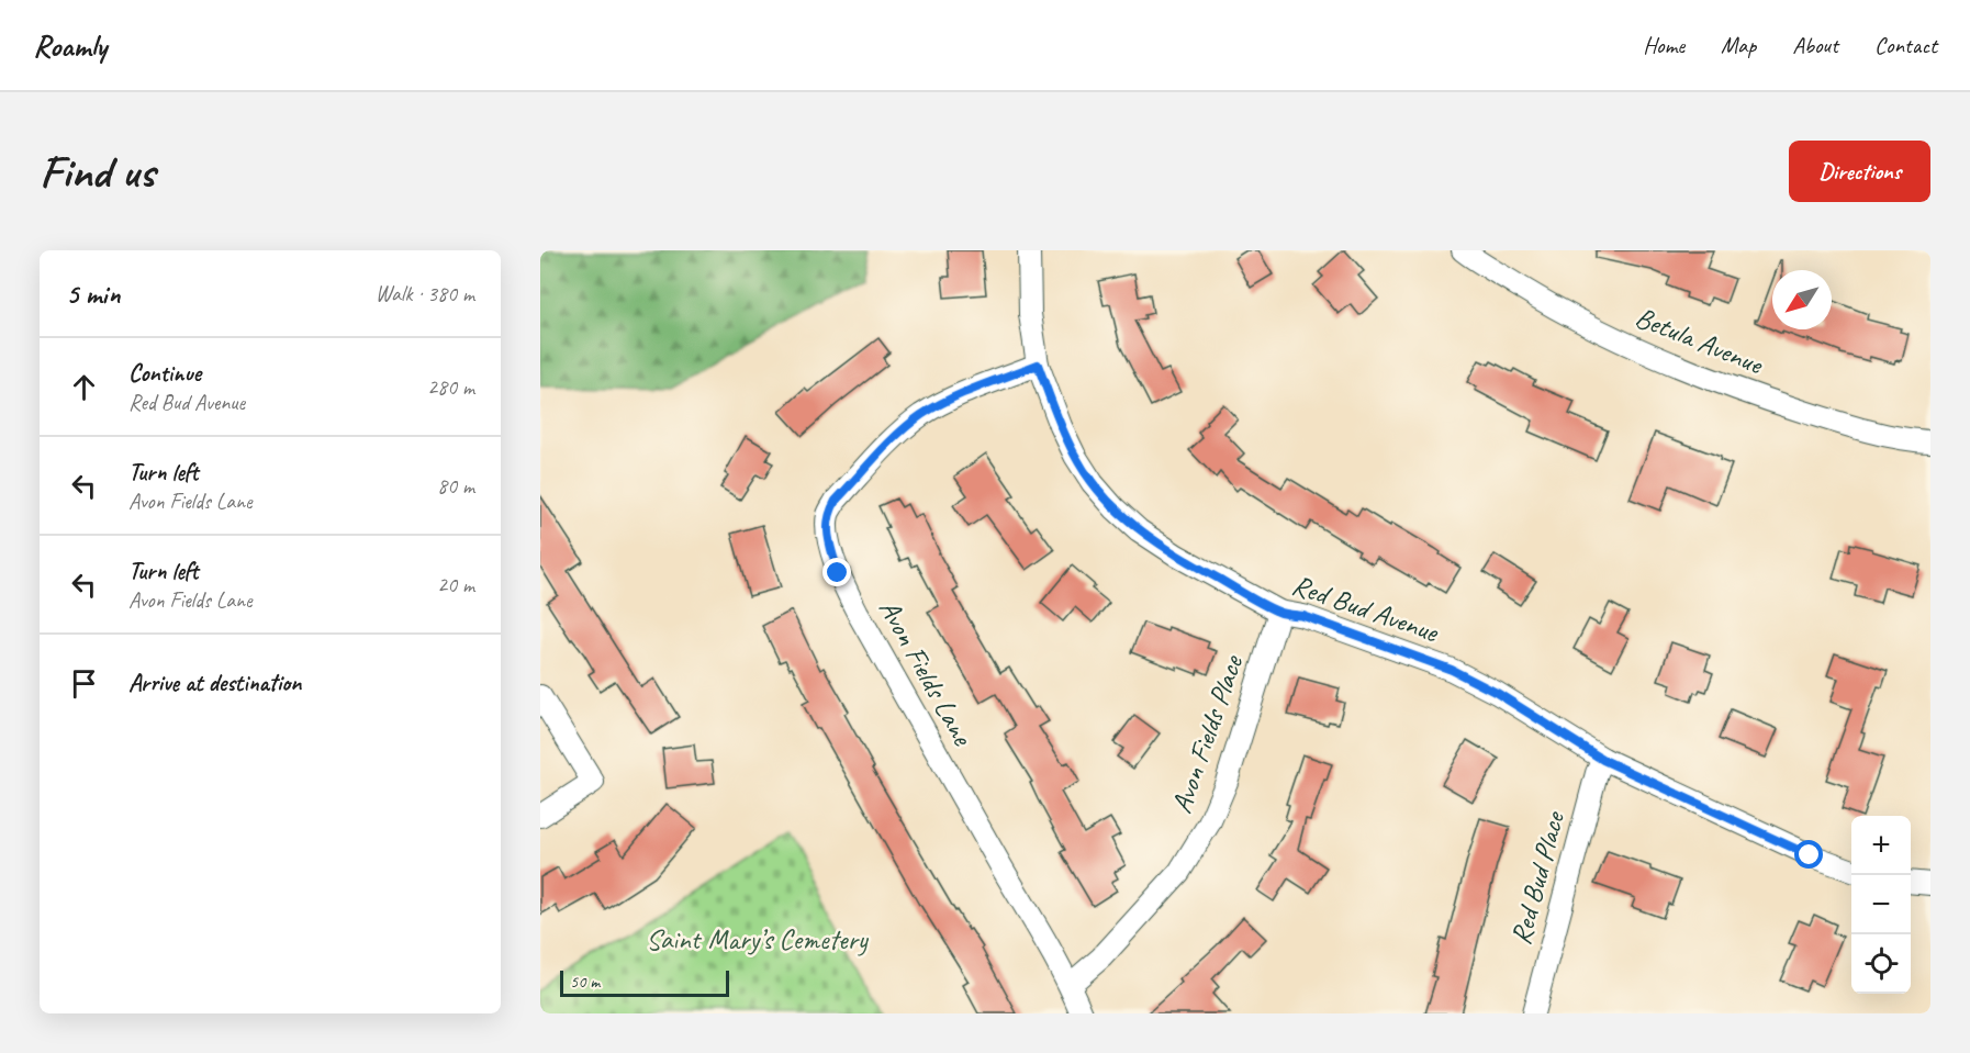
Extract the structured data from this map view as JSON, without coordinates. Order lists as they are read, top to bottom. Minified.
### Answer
{"streets":{"street":["Betula Avenue","Red Bud Avenue","Avon Fields Lane","Avon Fields Place","Red Bud Place"]},"crossings":[["Red Bud Avenue","Avon Fields Lane"],["Red Bud Avenue","Avon Fields Place"],["Red Bud Avenue","Red Bud Place"],["Avon Fields Lane","Avon Fields Place"]],"parks":["Saint Mary’s Cemetery"],"scale_bar":"50 m","north":"bottom left","page":{"header":"Roamly","nav":["Home","Map","About","Contact"],"buttons":"Directions","title":"Find us","heading":["5 min","Walk · 380 m"],"list":[["Continue","Red Bud Avenue","280 m"],["Turn left","Avon Fields Lane","80 m"],["Turn left","Avon Fields Lane","20 m"],"Arrive at destination"],"map_buttons":["+","−"],"scale":"50 m"}}
